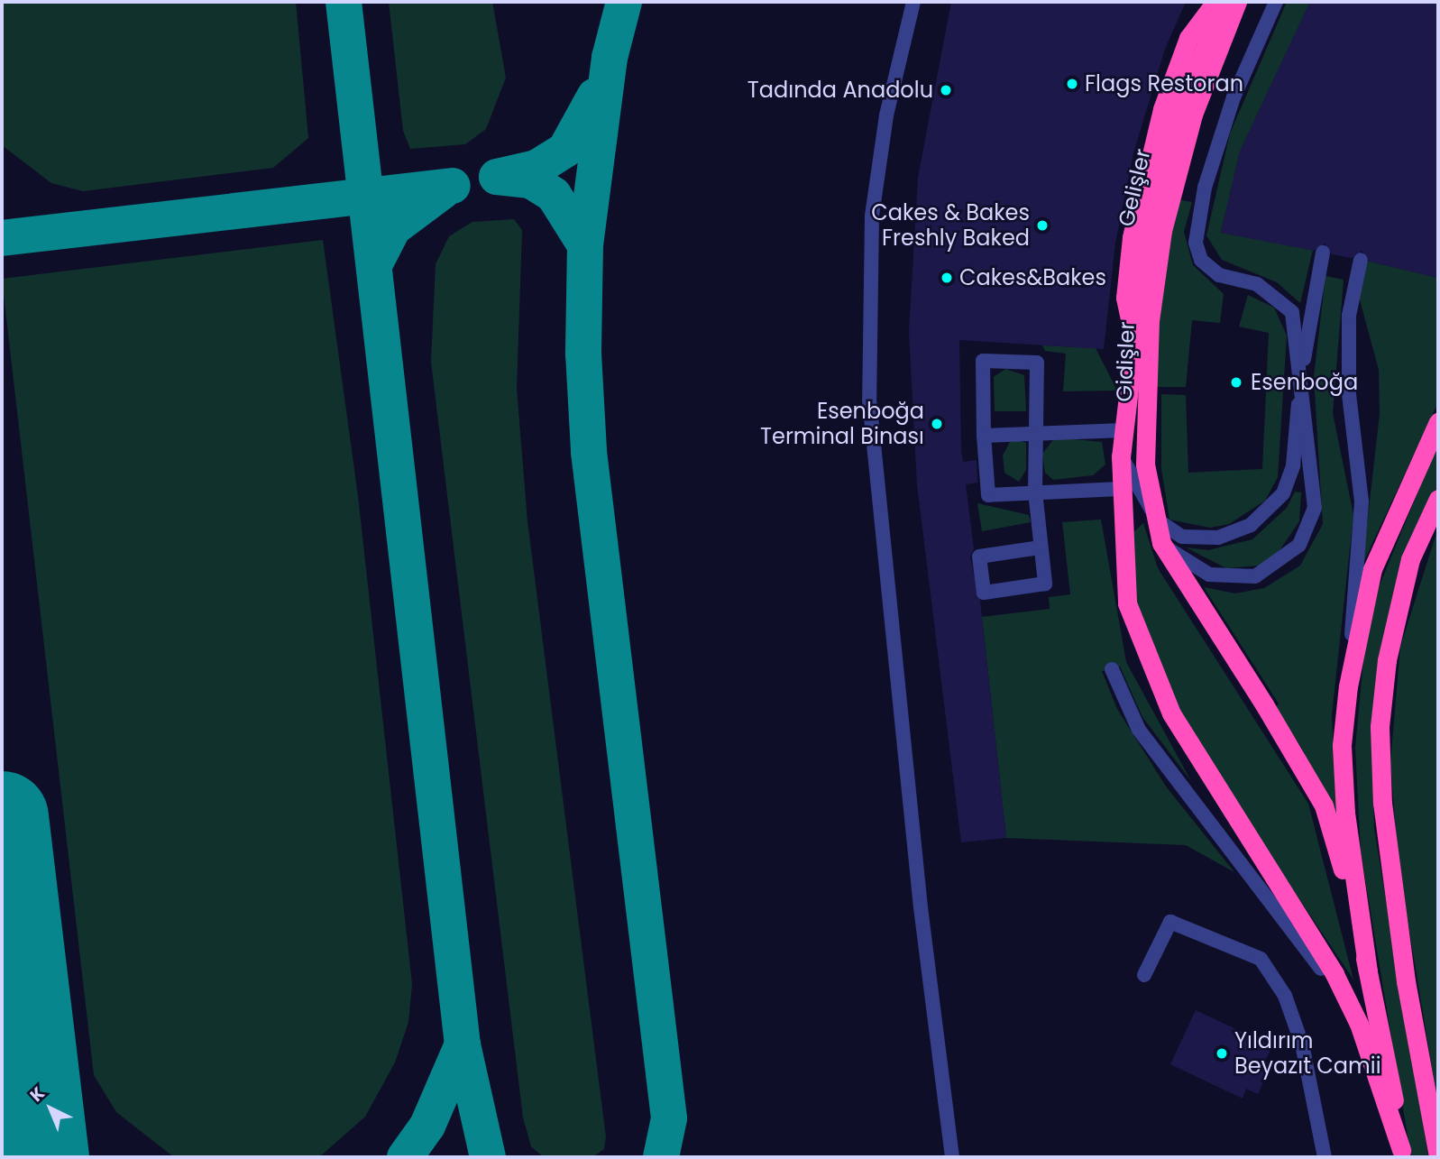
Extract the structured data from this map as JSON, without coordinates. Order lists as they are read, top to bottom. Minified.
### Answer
{"streets":{"highway":["Gelişler","Gidişler"]},"places":["Flags Restoran","Tadında Anadolu","Cakes & Bakes Freshly Baked","Cakes&Bakes","Esenboğa","Esenboğa Terminal Binası","Yıldırım Beyazıt Camii"],"north":"top left"}
